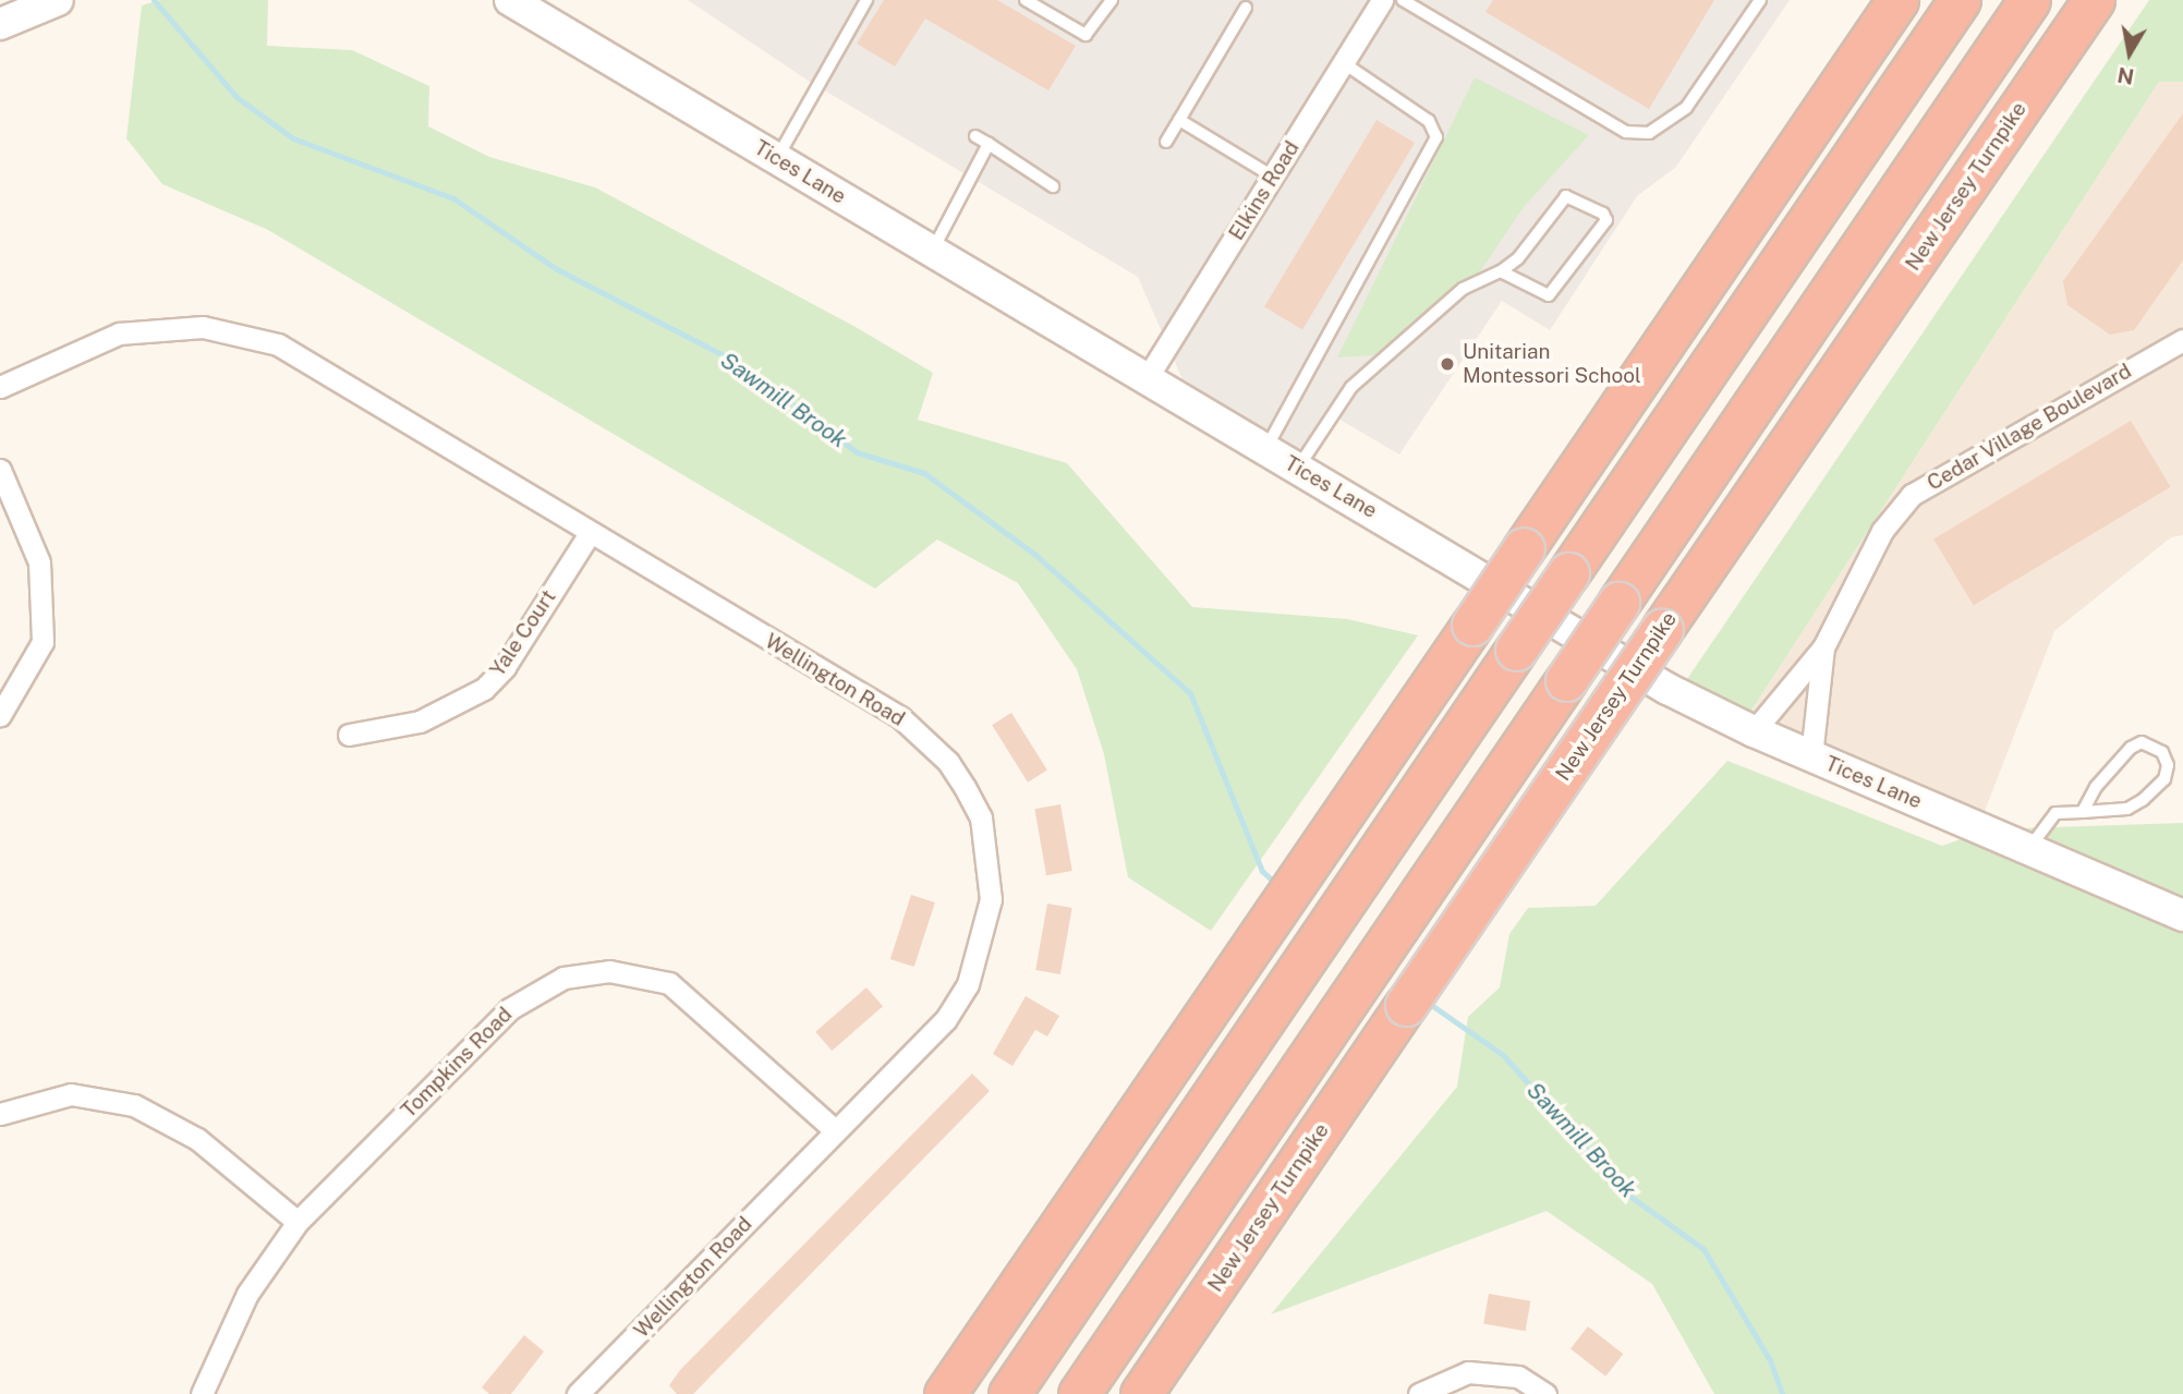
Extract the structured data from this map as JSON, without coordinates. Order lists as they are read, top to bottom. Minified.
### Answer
{"streets":{"highway":["New Jersey Turnpike"],"street":["Tices Lane","Elkins Road","Cedar Village Boulevard","Yale Court","Wellington Road","Tompkins Road"]},"crossings":[["Tices Lane","Elkins Road"],["Tices Lane","Cedar Village Boulevard"],["Yale Court","Wellington Road"],["Wellington Road","Tompkins Road"]],"water":["Sawmill Brook"],"places":["Unitarian Montessori School"],"north":"bottom"}
